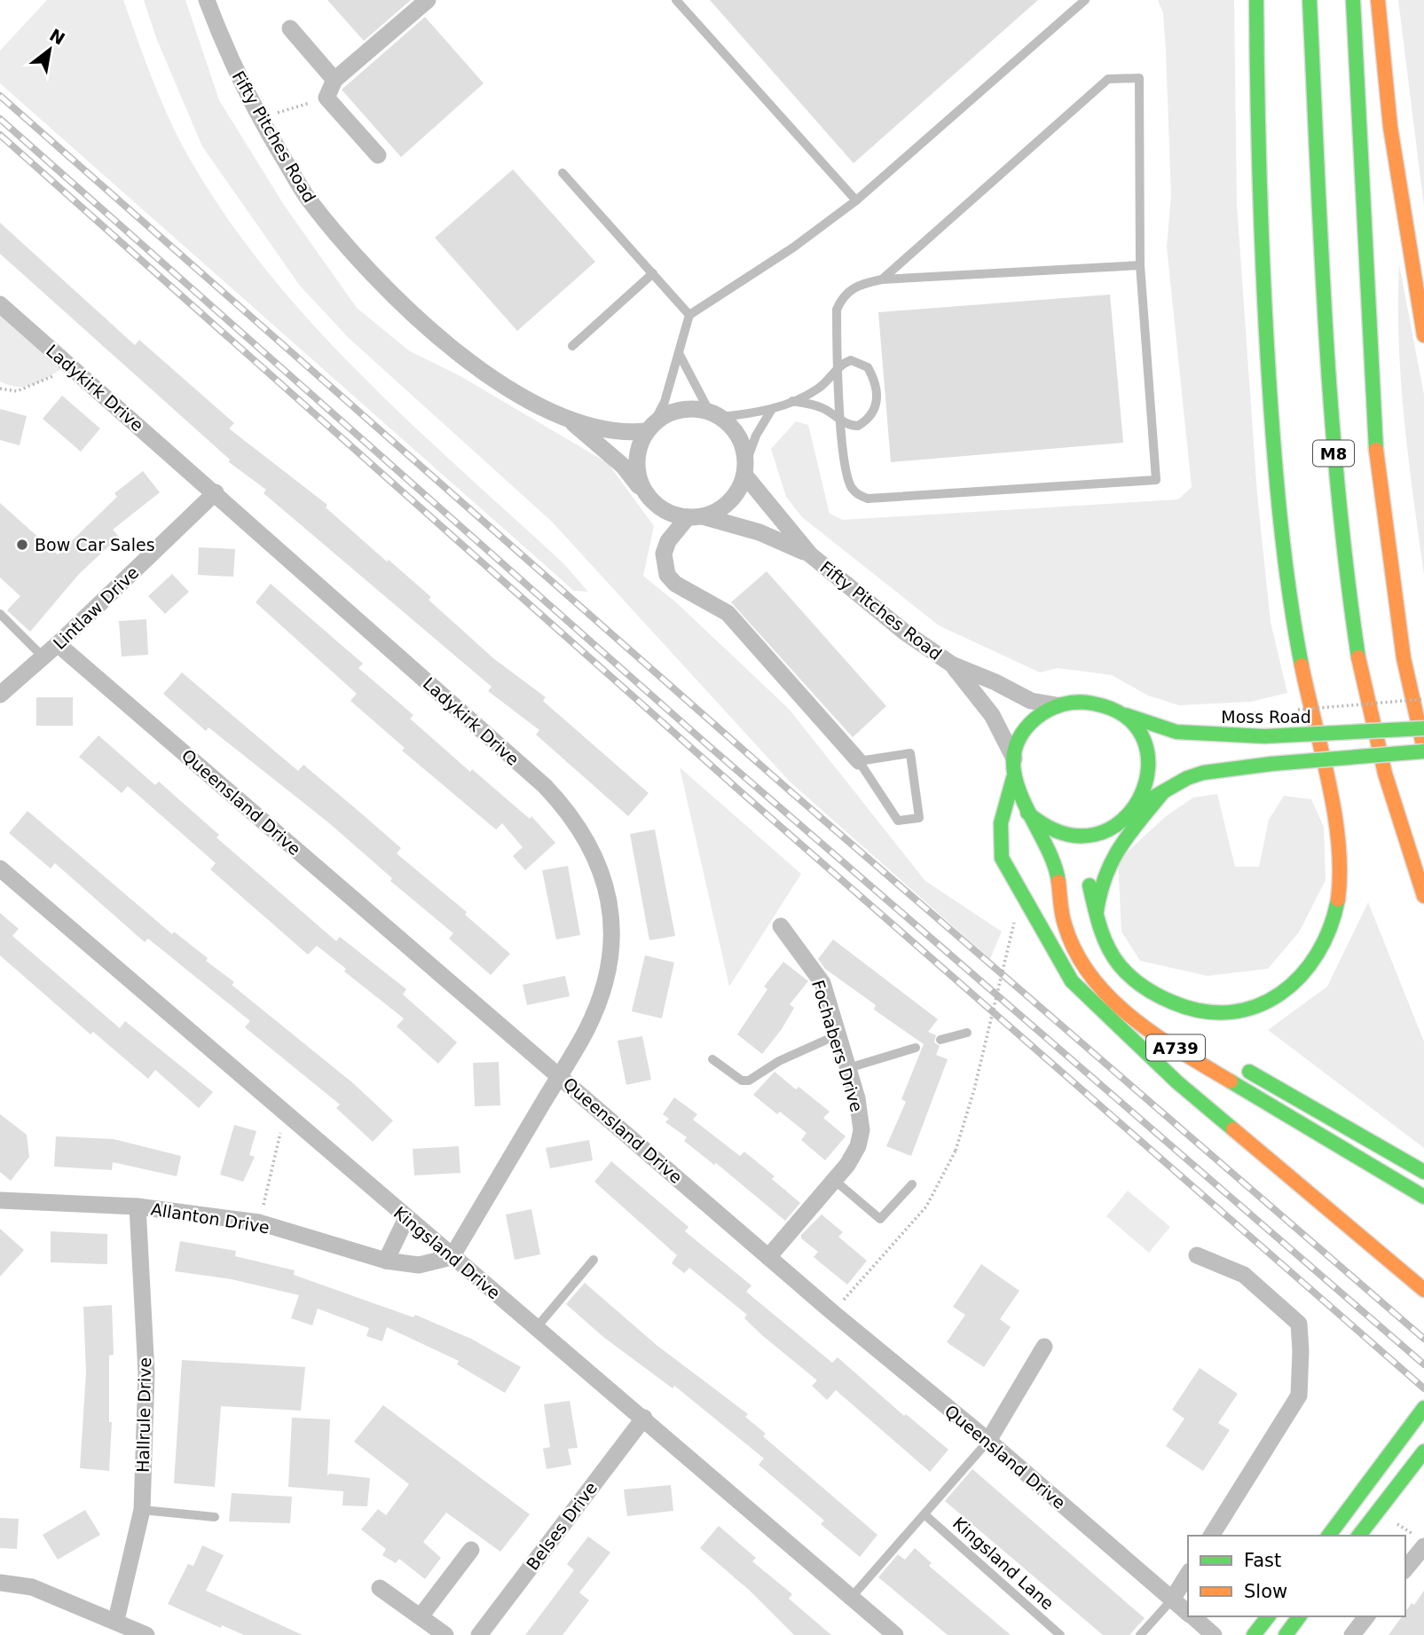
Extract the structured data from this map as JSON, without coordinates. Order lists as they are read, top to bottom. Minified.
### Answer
{"streets":{"main road":["M8","Moss Road","A739"],"street":["Fifty Pitches Road","Ladykirk Drive","Lintlaw Drive","Queensland Drive","Fochabers Drive","Allanton Drive","Kingsland Drive","Hallrule Drive","Belses Drive"],"lane":["Kingsland Lane"]},"crossings":[["Fifty Pitches Road","Moss Road"],["Fifty Pitches Road","A739"],["Ladykirk Drive","Lintlaw Drive"],["Ladykirk Drive","Queensland Drive"],["Ladykirk Drive","Allanton Drive"],["Ladykirk Drive","Kingsland Drive"],["Lintlaw Drive","Queensland Drive"],["Moss Road","A739"],["Queensland Drive","Fochabers Drive"],["Allanton Drive","Kingsland Drive"],["Allanton Drive","Hallrule Drive"],["Kingsland Drive","Belses Drive"]],"places":["Bow Car Sales"],"legend":["Fast","Slow"],"north":"top right"}
